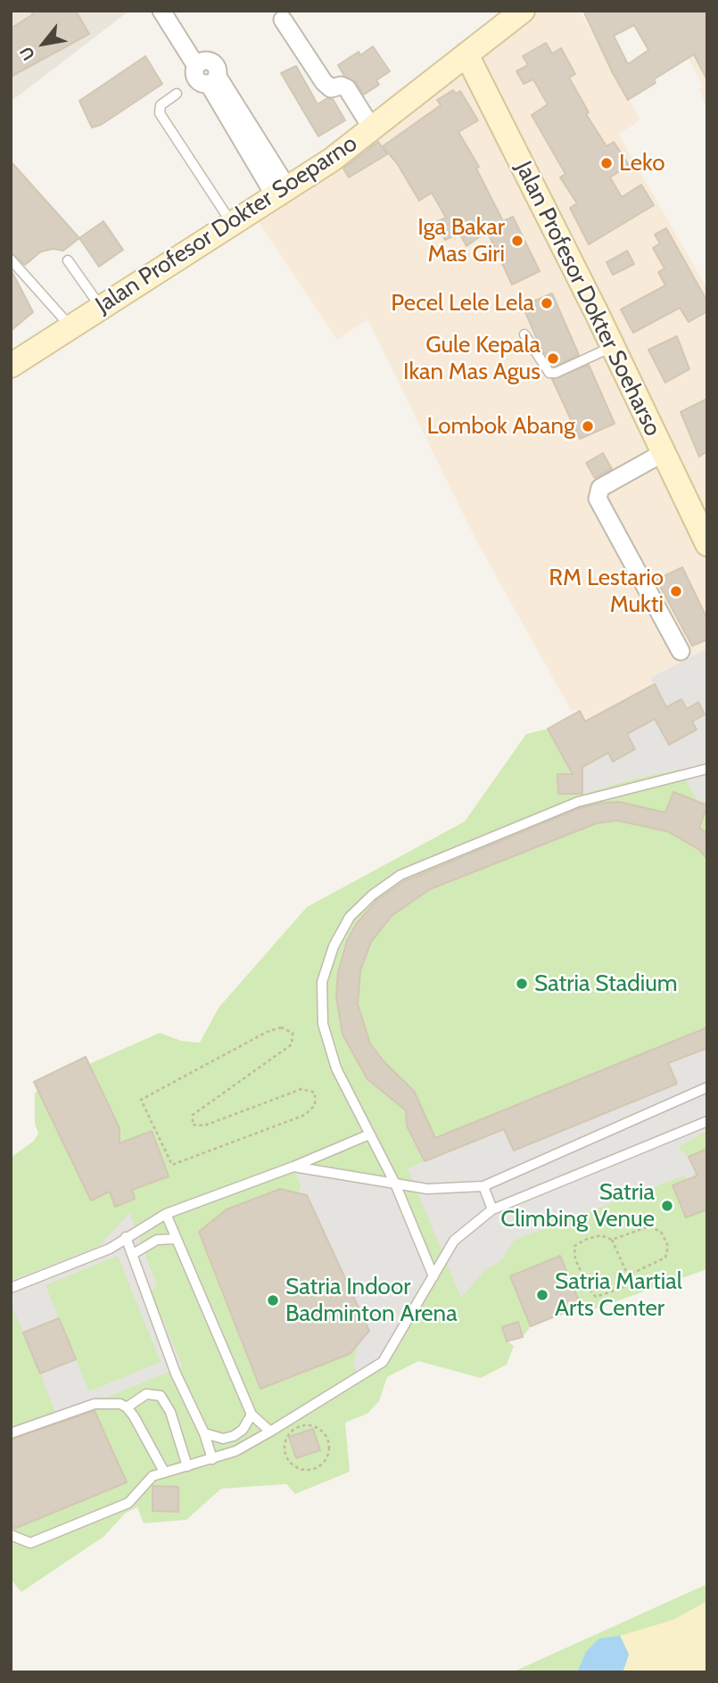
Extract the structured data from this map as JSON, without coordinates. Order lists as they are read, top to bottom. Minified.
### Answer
{"streets":{"street":["Jalan Profesor Dokter Soeparno","Jalan Profesor Dokter Soeharso"]},"crossings":[["Jalan Profesor Dokter Soeparno","Jalan Profesor Dokter Soeharso"]],"places":["Leko","Iga Bakar Mas Giri","Pecel Lele Lela","Gule Kepala Ikan Mas Agus","Lombok Abang","RM Lestario Mukti","Satria Stadium","Satria Climbing Venue","Satria Martial Arts Center","Satria Indoor Badminton Arena"],"north":"bottom left"}
